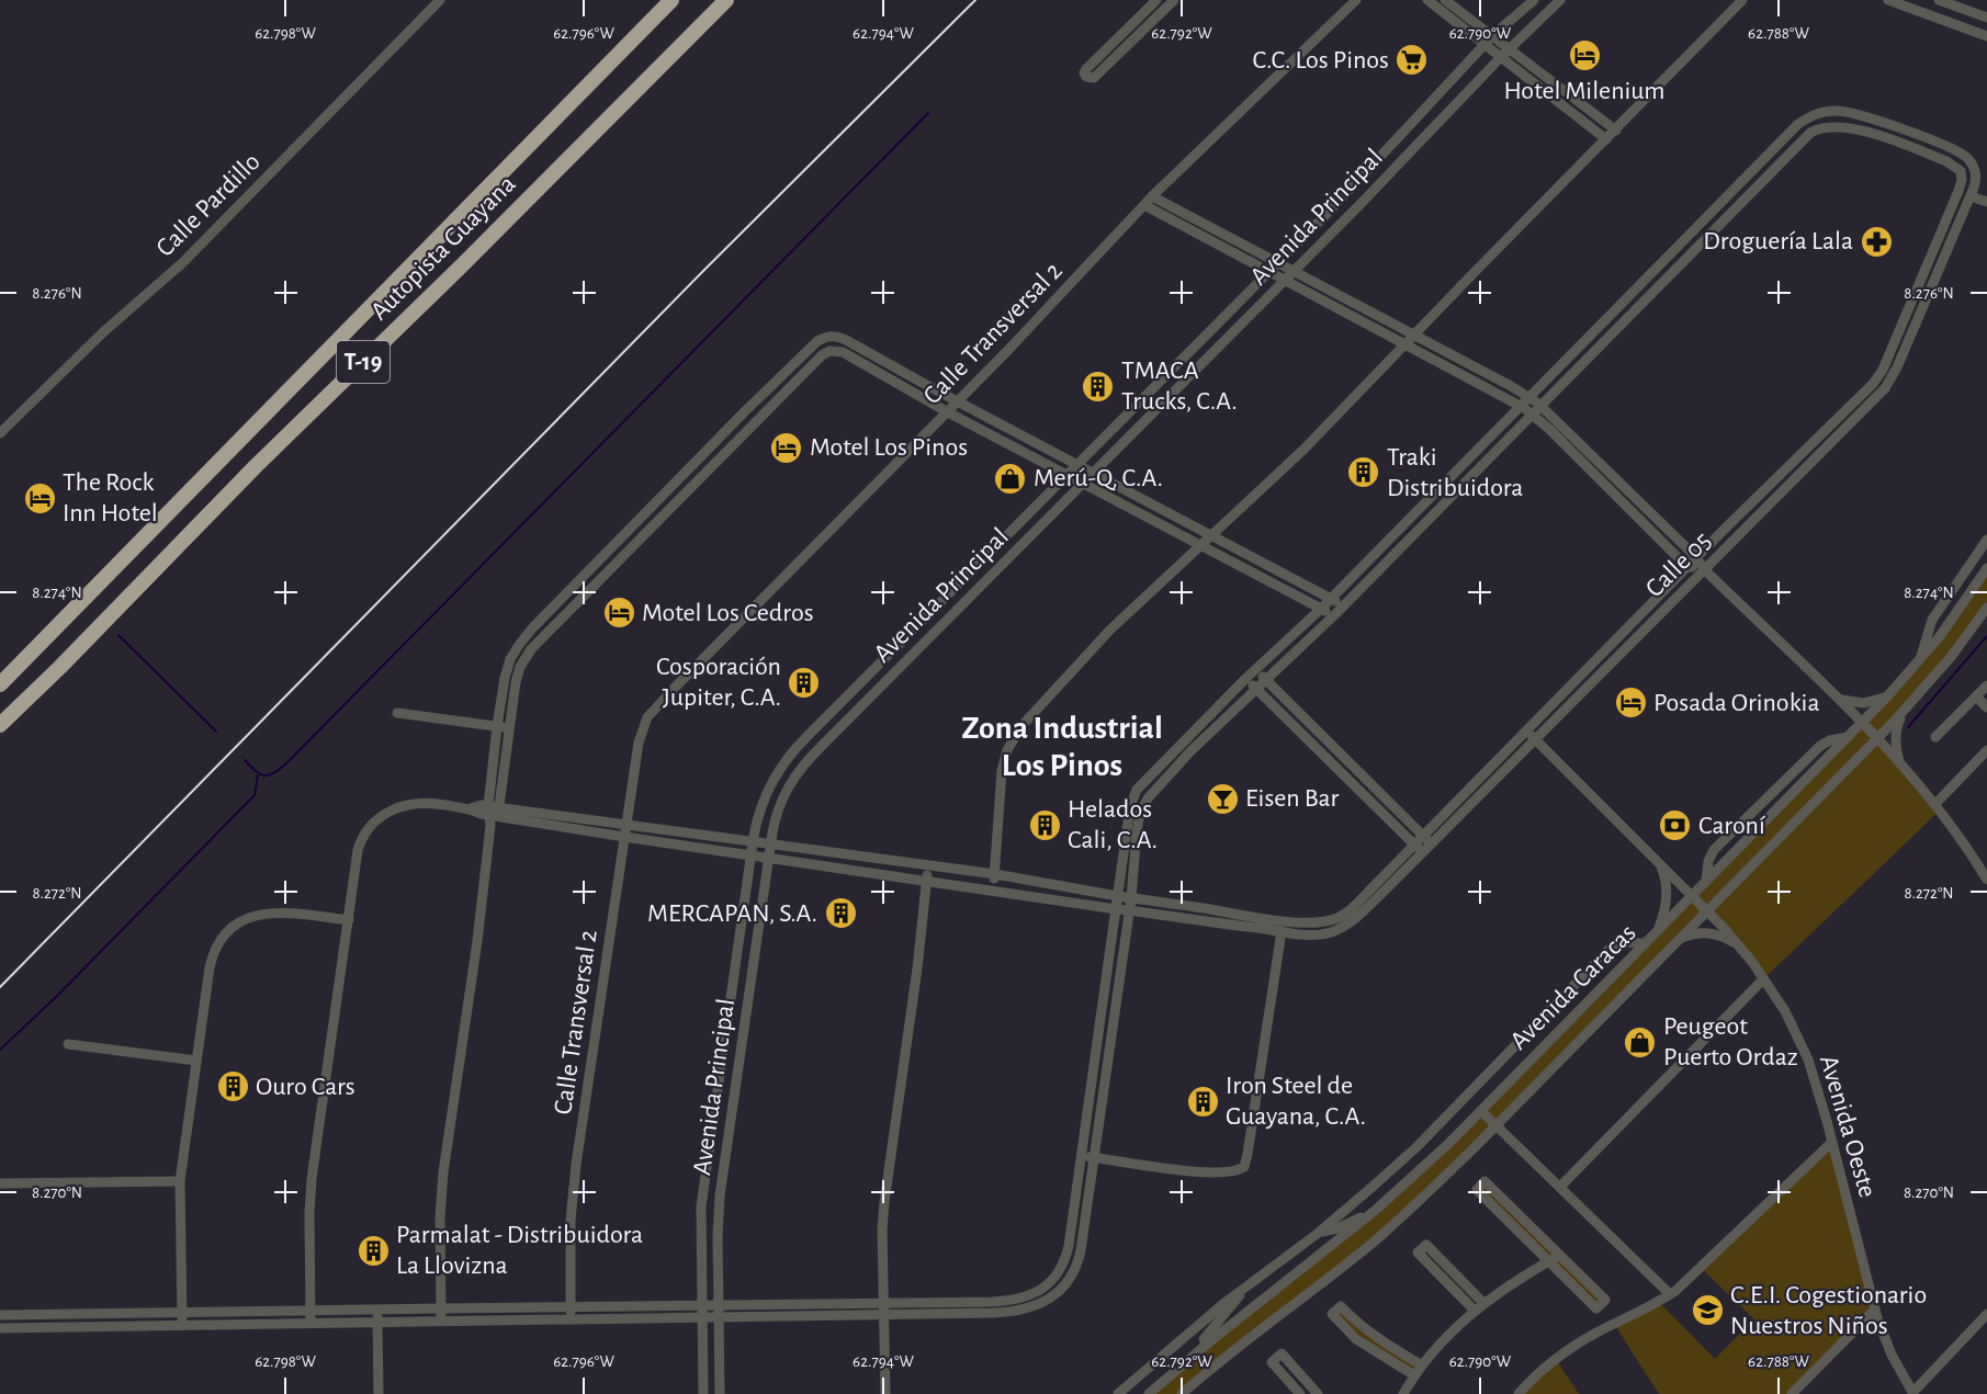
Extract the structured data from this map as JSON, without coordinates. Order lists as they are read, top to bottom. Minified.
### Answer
{"streets":{"highway":["Autopista Guayana","T-19"],"street":["Calle Pardillo","Avenida Principal","Calle Transversal 2","Calle 05","Avenida Caracas","Avenida Oeste"]},"crossings":[["Calle 05","Avenida Oeste"],["Avenida Caracas","Avenida Oeste"]],"districts":["Zona Industrial Los Pinos"],"places":{"hotel":["Hotel Milenium","Motel Los Pinos","The Rock Inn Hotel","Motel Los Cedros","Posada Orinokia"],"supermarket":["C.C. Los Pinos"],"pharmacy":["Droguería Lala"],"building":["TMACA Trucks, C.A.","Traki Distribuidora","Cosporación Jupiter, C.A.","Helados Cali, C.A.","MERCAPAN, S.A.","Ouro Cars","Iron Steel de Guayana, C.A.","Parmalat - Distribuidora La Llovizna"],"shop":["Merú-Q, C.A.","Peugeot Puerto Ordaz"],"bar":["Eisen Bar"],"bank":["Caroní"],"school or university":["C.E.I. Cogestionario Nuestros Niños"]},"coordinates":["62.798°W","62.796°W","62.794°W","62.792°W","62.790°W","62.788°W","8.276°N","8.274°N","8.272°N","8.270°N"]}
